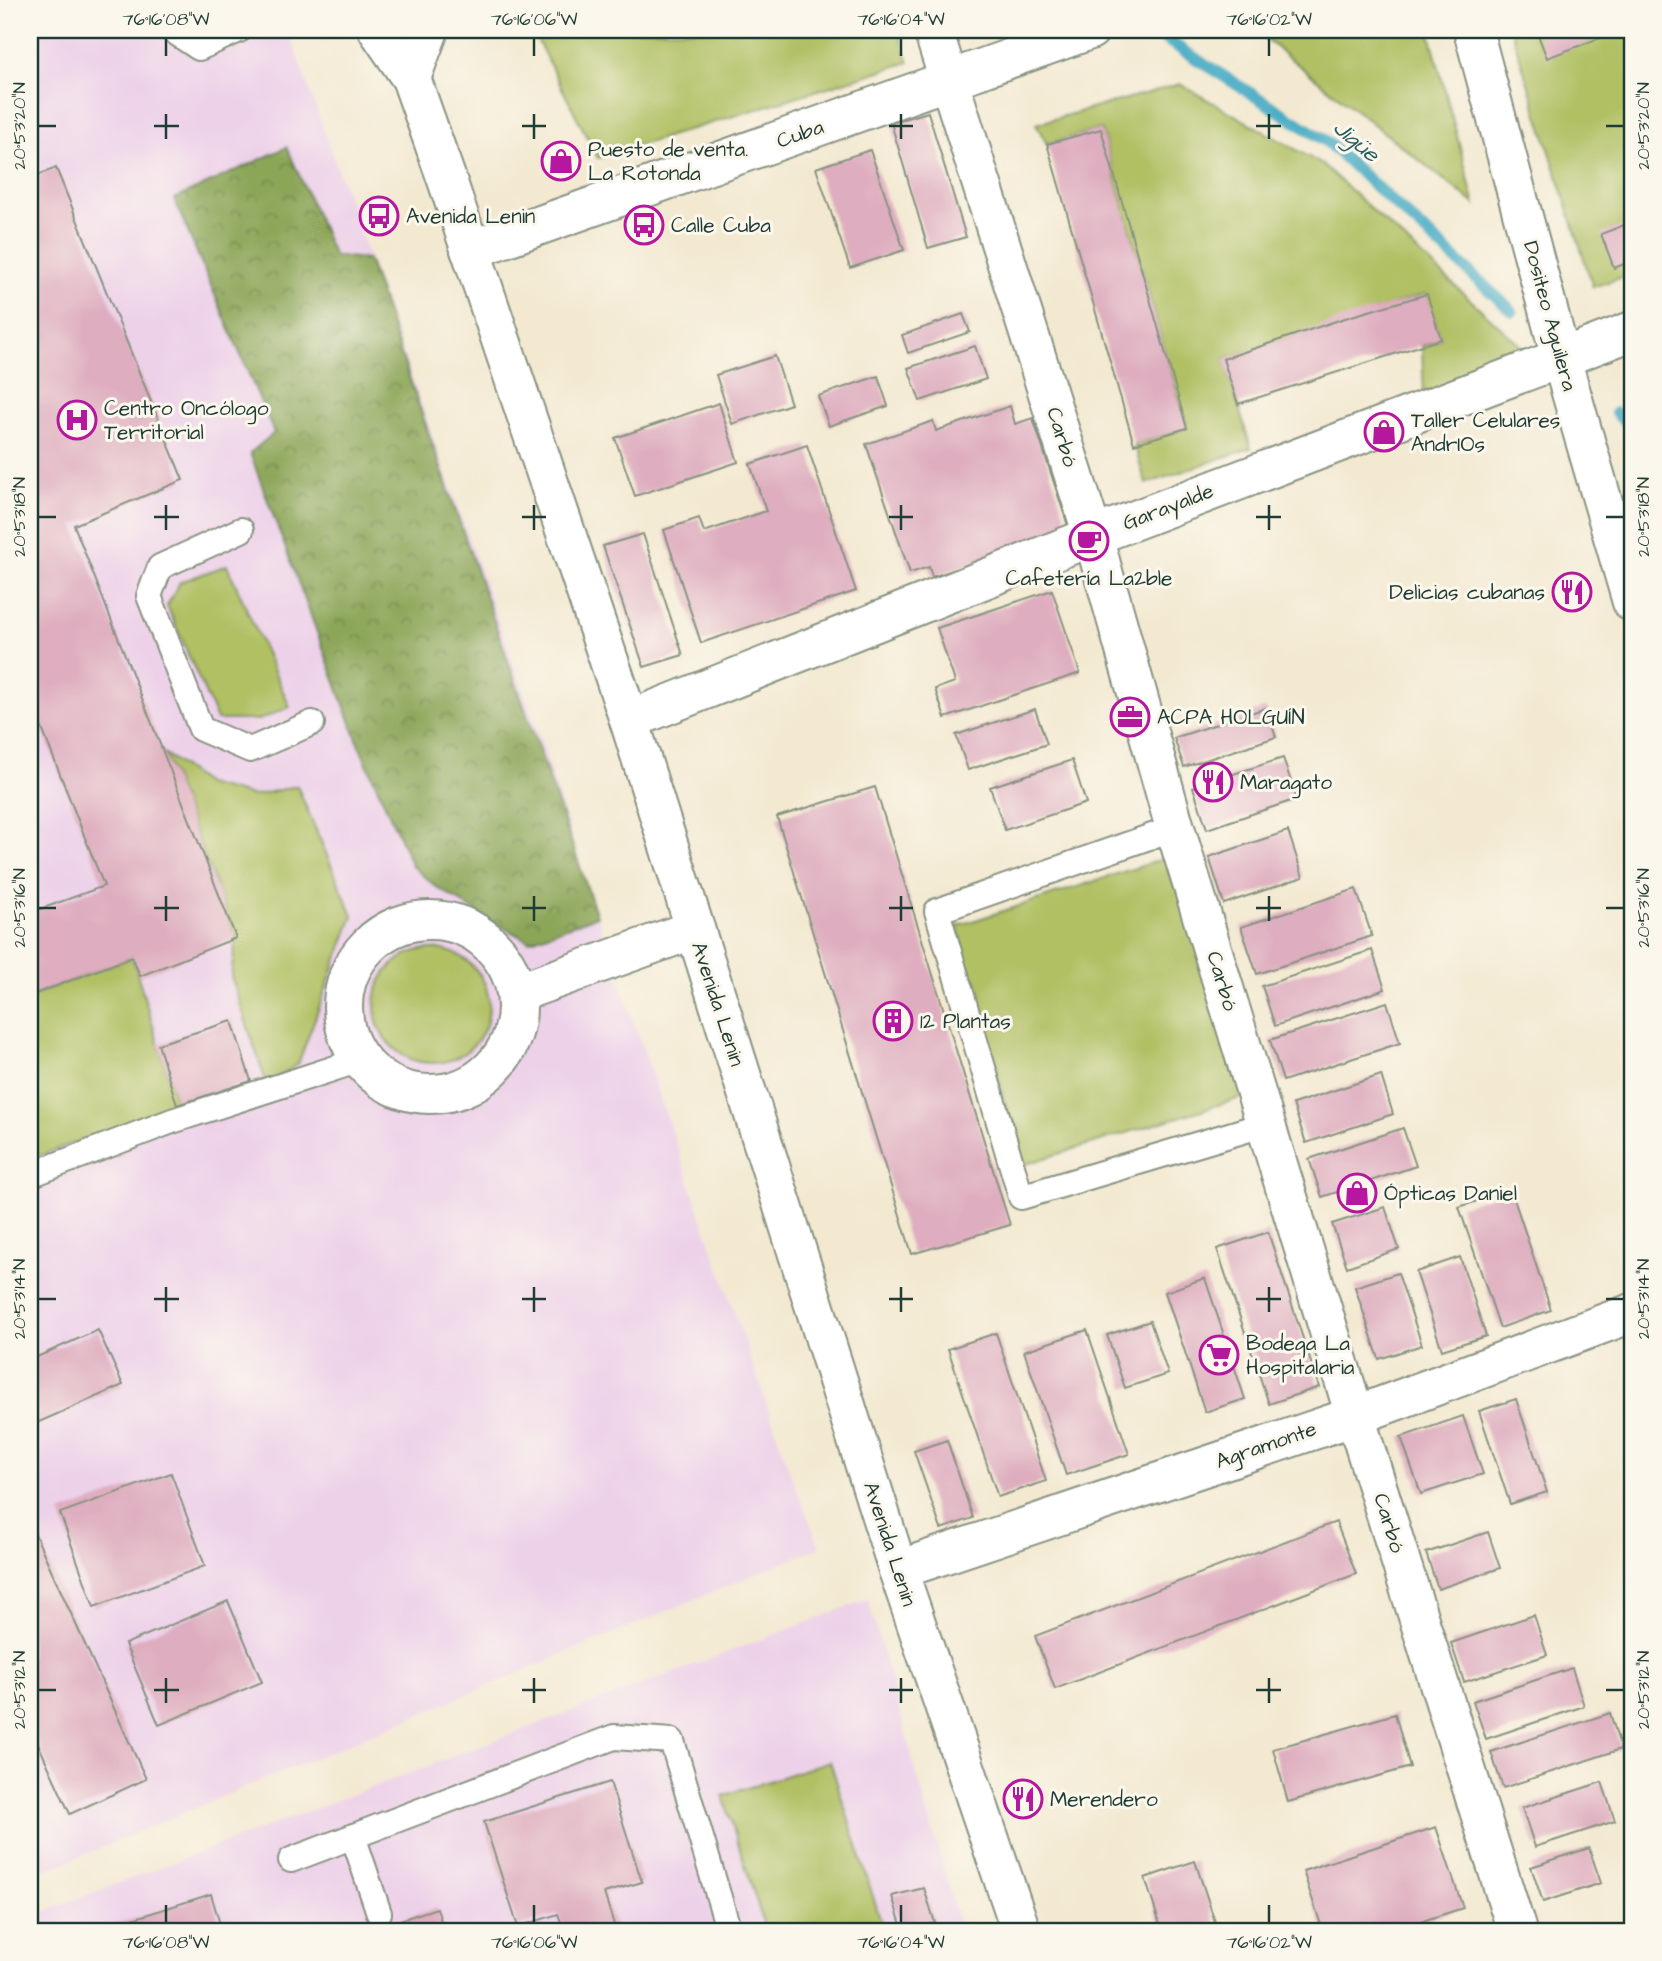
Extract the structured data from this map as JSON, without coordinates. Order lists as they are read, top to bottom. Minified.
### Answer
{"streets":{"street":["Cuba","Dositeo Aguilera","Carbó","Garayalde","Avenida Lenin","Agramonte"]},"crossings":[["Cuba","Carbó"],["Cuba","Avenida Lenin"],["Dositeo Aguilera","Garayalde"],["Carbó","Garayalde"],["Carbó","Agramonte"],["Garayalde","Avenida Lenin"],["Avenida Lenin","Agramonte"]],"water":["Jigüe"],"places":{"shop":["Puesto de venta. La Rotonda","Taller Celulares AndrIOs","Ópticas Daniel"],"bus stop":["Avenida Lenin","Calle Cuba"],"hospital":["Centro Oncólogo Territorial"],"cafe":["Cafetería La2ble"],"restaurant":["Delicias cubanas","Maragato","Merendero"],"office":["ACPA HOLGUÍN"],"building":["12 Plantas"],"supermarket":["Bodega La Hospitalaria"]},"coordinates":["76°16'08\"W","76°16'06\"W","76°16'04\"W","76°16'02\"W","20°53'20\"N","20°53'18\"N","20°53'16\"N","20°53'14\"N","20°53'12\"N"]}
